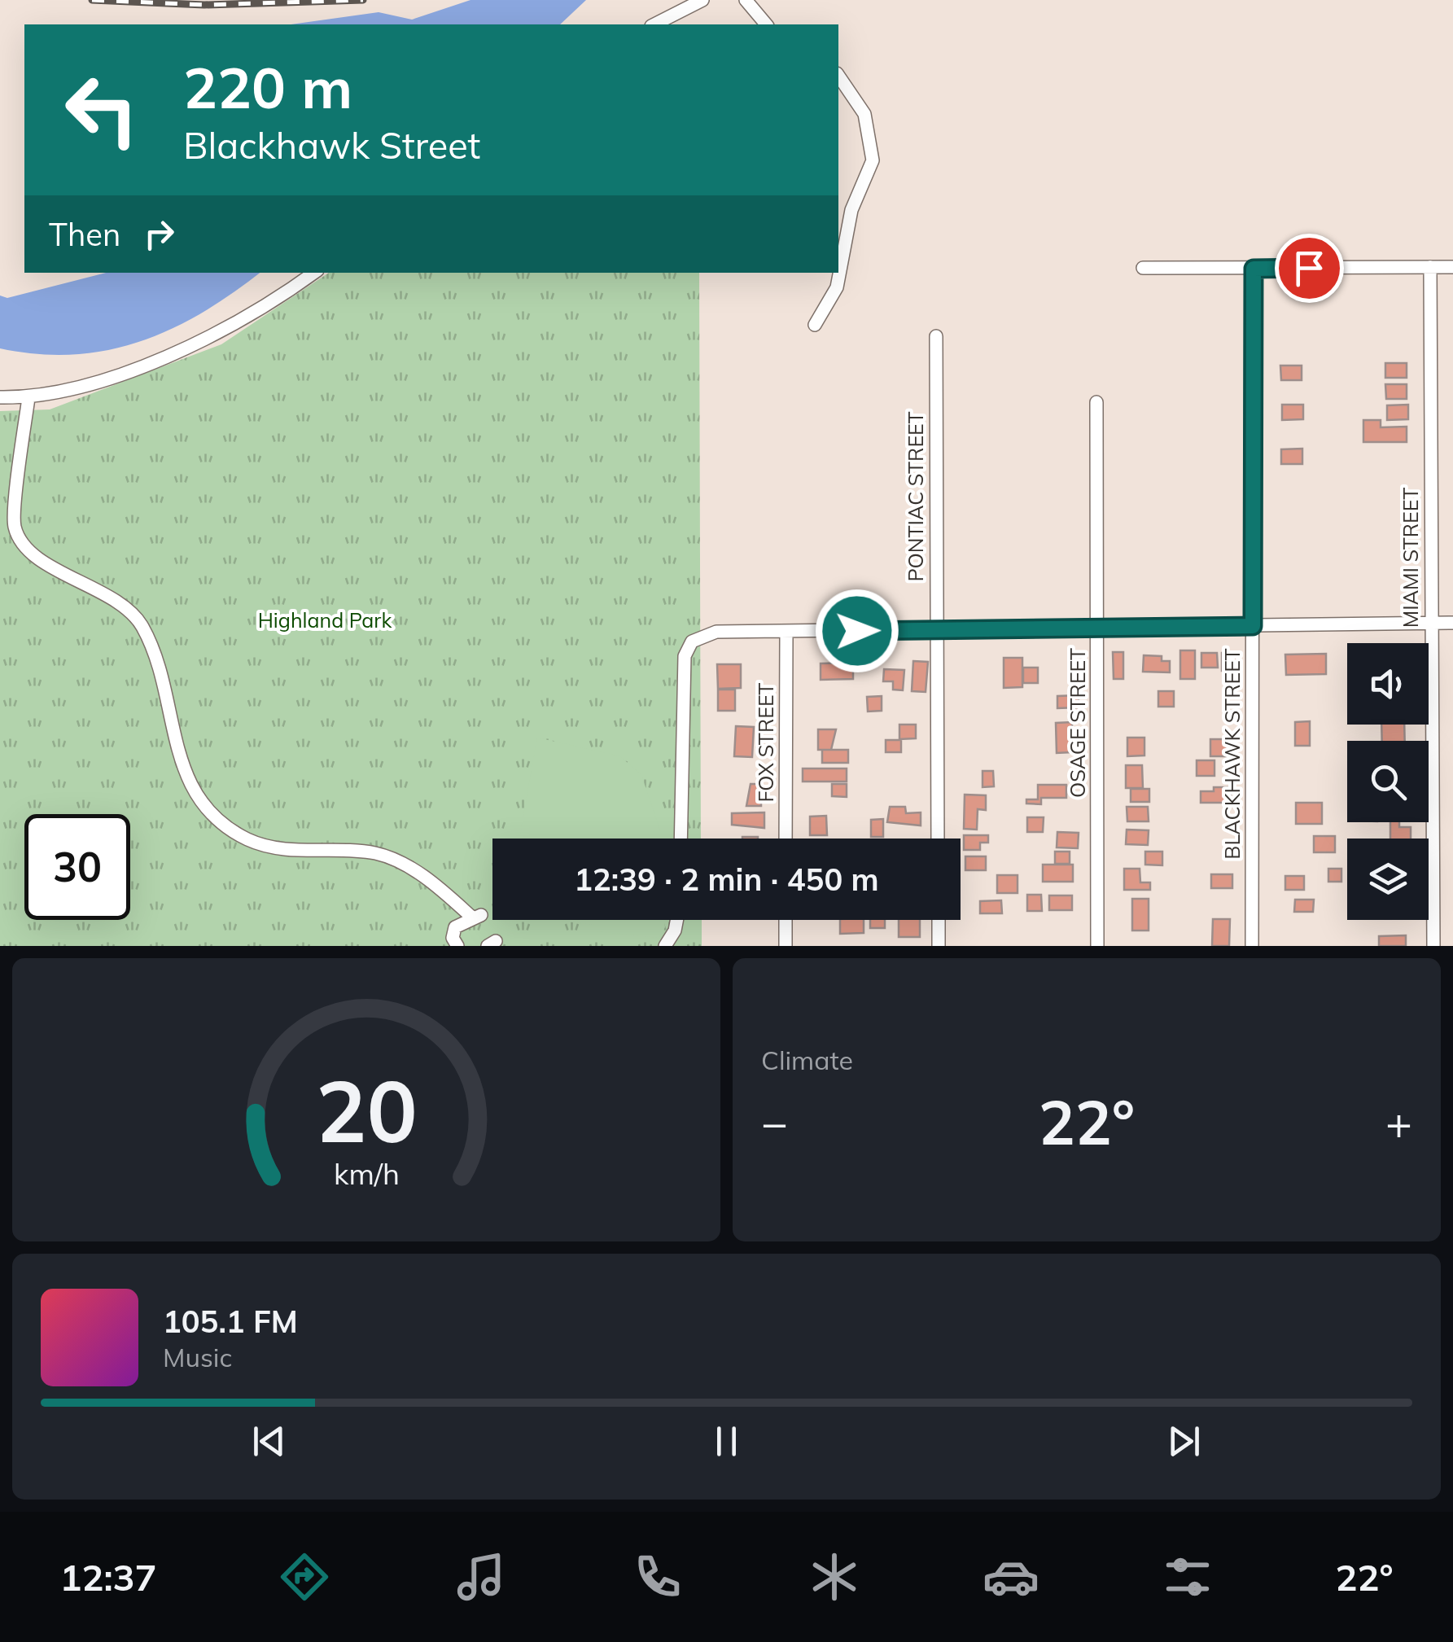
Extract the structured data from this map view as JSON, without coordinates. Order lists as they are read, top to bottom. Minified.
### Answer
{"streets":{"street":["PONTIAC STREET","MIAMI STREET","OSAGE STREET","FOX STREET","BLACKHAWK STREET"]},"parks":["Highland Park"],"page":{"turn":["220 m","Blackhawk Street"],"then":"Then","limit":"30","trip":"12:39 · 2 min · 450 m","tile":"Climate","heat":["−","22°","+"],"song":["105.1 FM","Music"],"tabs":["12:37","22°"],"gauge":["20","km/h"]}}
